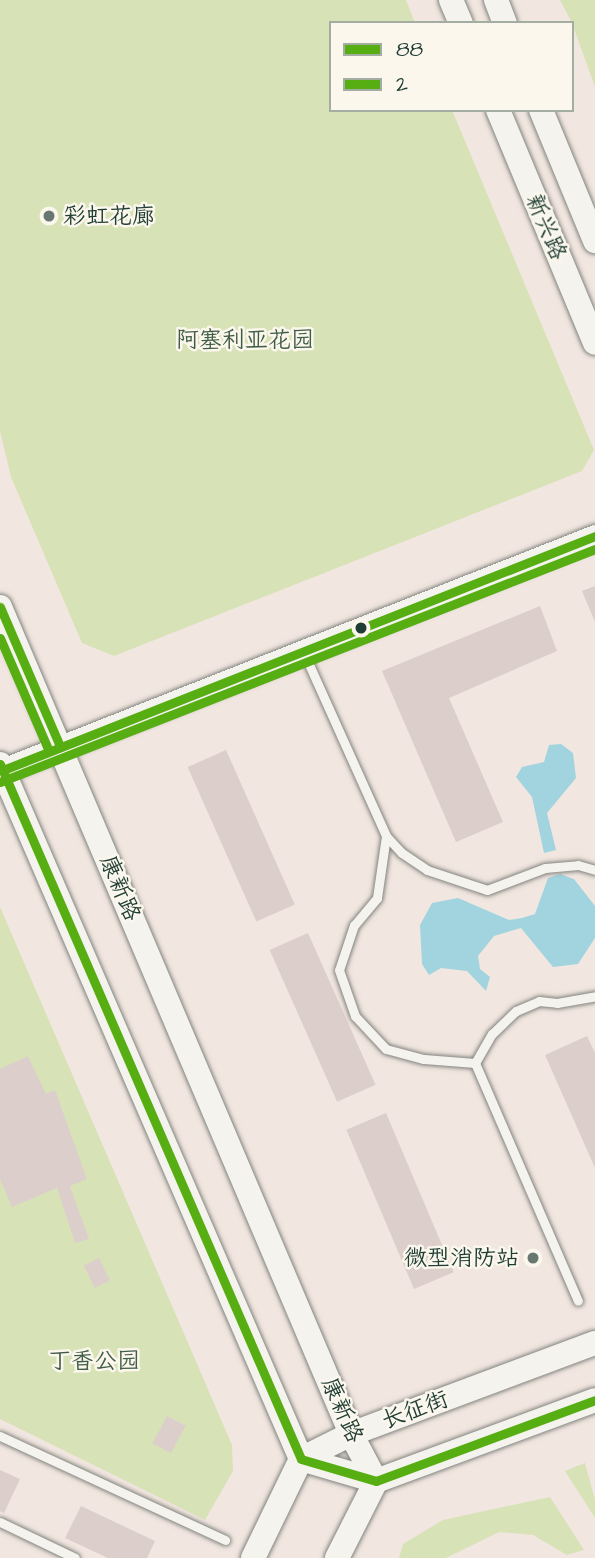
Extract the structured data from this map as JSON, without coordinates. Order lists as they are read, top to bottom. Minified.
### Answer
{"streets":{"main road":["新兴路","康新路","长征街"]},"crossings":[["康新路","长征街"]],"parks":["阿塞利亚花园","丁香公园"],"places":["彩虹花廊","微型消防站"],"lines":["transit line 88","transit line 2"],"legend":["88","2"]}
